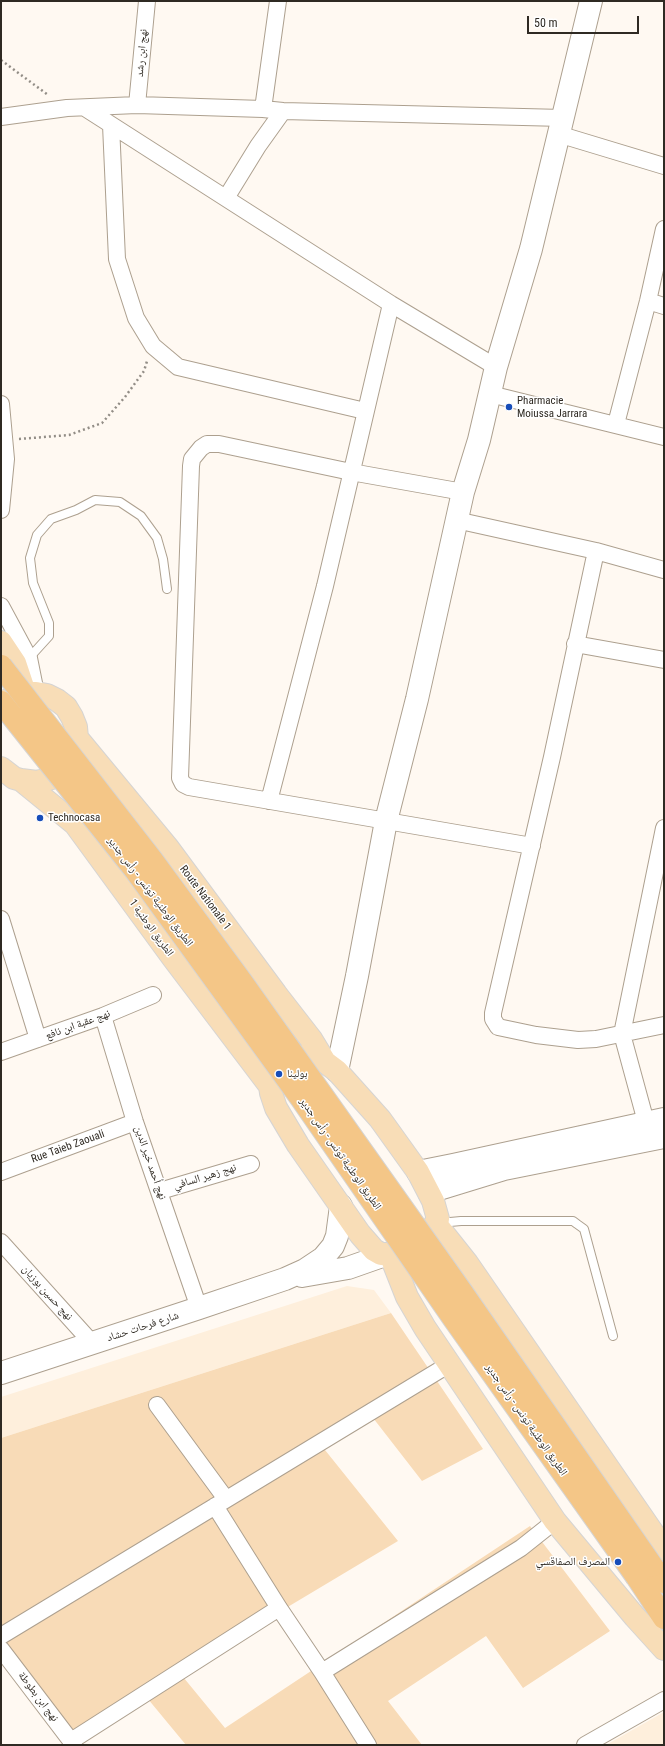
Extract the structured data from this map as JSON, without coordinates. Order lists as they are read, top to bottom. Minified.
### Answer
{"streets":{"highway":["الطريق الوطنية تونس - رأس جدير"],"main road":["Route Nationale 1","الطريق الوطنية 1"],"street":["نهج ابن رشد","نهج عقبة ابن نافع","Rue Taieb Zaouali","نهج أحمد خير الدين","نهج زهير السافي","نهج حسين بوزيان","شارع فرحات حشاد","نهج ابن بطوطة"]},"crossings":[["Route Nationale 1","الطريق الوطنية 1"],["نهج عقبة ابن نافع","نهج أحمد خير الدين"],["Rue Taieb Zaouali","نهج أحمد خير الدين"],["نهج أحمد خير الدين","نهج زهير السافي"],["نهج أحمد خير الدين","شارع فرحات حشاد"],["نهج حسين بوزيان","شارع فرحات حشاد"]],"places":["Pharmacie Moiussa Jarrara","Technocasa","بولينا","المصرف الصفاقسي"],"scale_bar":"50 m"}
